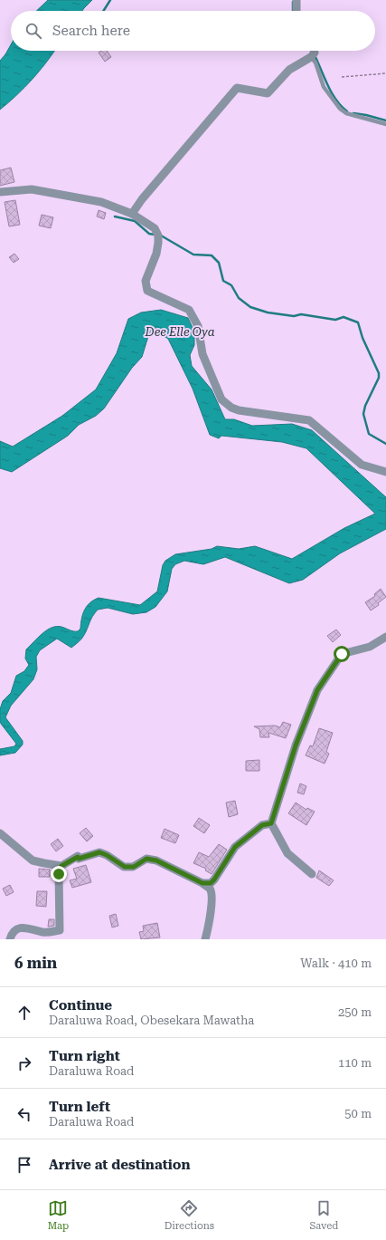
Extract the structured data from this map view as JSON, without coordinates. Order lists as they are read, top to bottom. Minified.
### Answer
{"water":["Dee Elle Oya"],"page":{"search":"Search here","heading":["6 min","Walk · 410 m"],"list":[["Continue","Daraluwa Road, Obesekara Mawatha","250 m"],["Turn right","Daraluwa Road","110 m"],["Turn left","Daraluwa Road","50 m"],"Arrive at destination"],"nav":["Map","Directions","Saved"]}}
